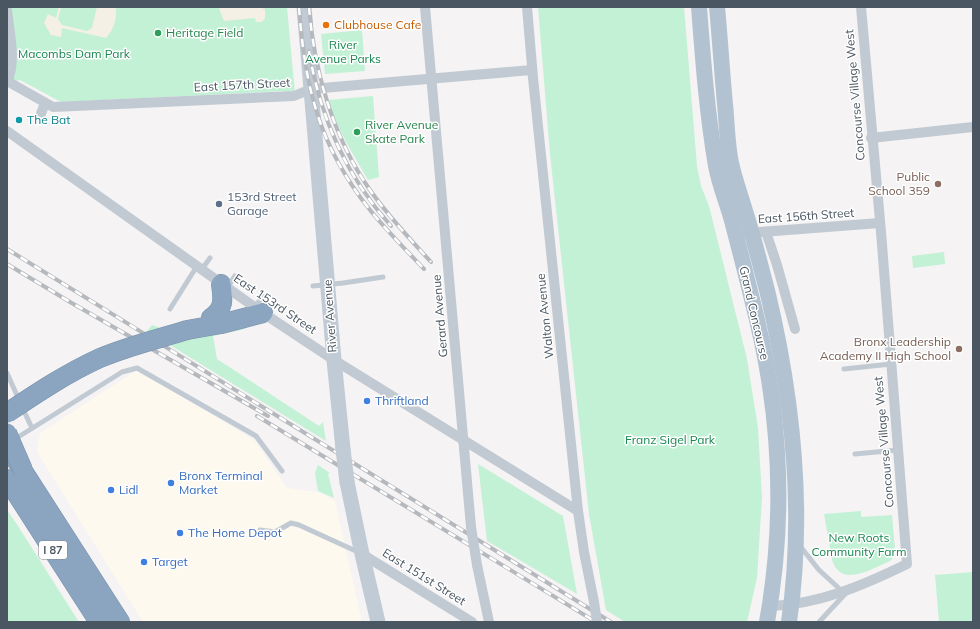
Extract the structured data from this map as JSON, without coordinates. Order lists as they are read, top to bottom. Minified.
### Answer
{"streets":{"highway":["I 87"],"main road":["Grand Concourse","River Avenue"],"street":["East 157th Street","Concourse Village West","East 156th Street","East 153rd Street","Gerard Avenue","Walton Avenue","East 151st Street"]},"crossings":[["East 157th Street","River Avenue"],["East 157th Street","Gerard Avenue"],["East 157th Street","Walton Avenue"],["Concourse Village West","East 156th Street"],["East 156th Street","Grand Concourse"],["East 153rd Street","River Avenue"],["East 153rd Street","Gerard Avenue"],["East 153rd Street","Walton Avenue"],["River Avenue","East 151st Street"]],"parks":["River Avenue Parks","Macombs Dam Park","Franz Sigel Park","New Roots Community Farm"],"places":["Clubhouse Cafe","Heritage Field","The Bat","River Avenue Skate Park","Public School 359","153rd Street Garage","Bronx Leadership Academy II High School","Thriftland","Bronx Terminal Market","Lidl","The Home Depot","Target"]}
